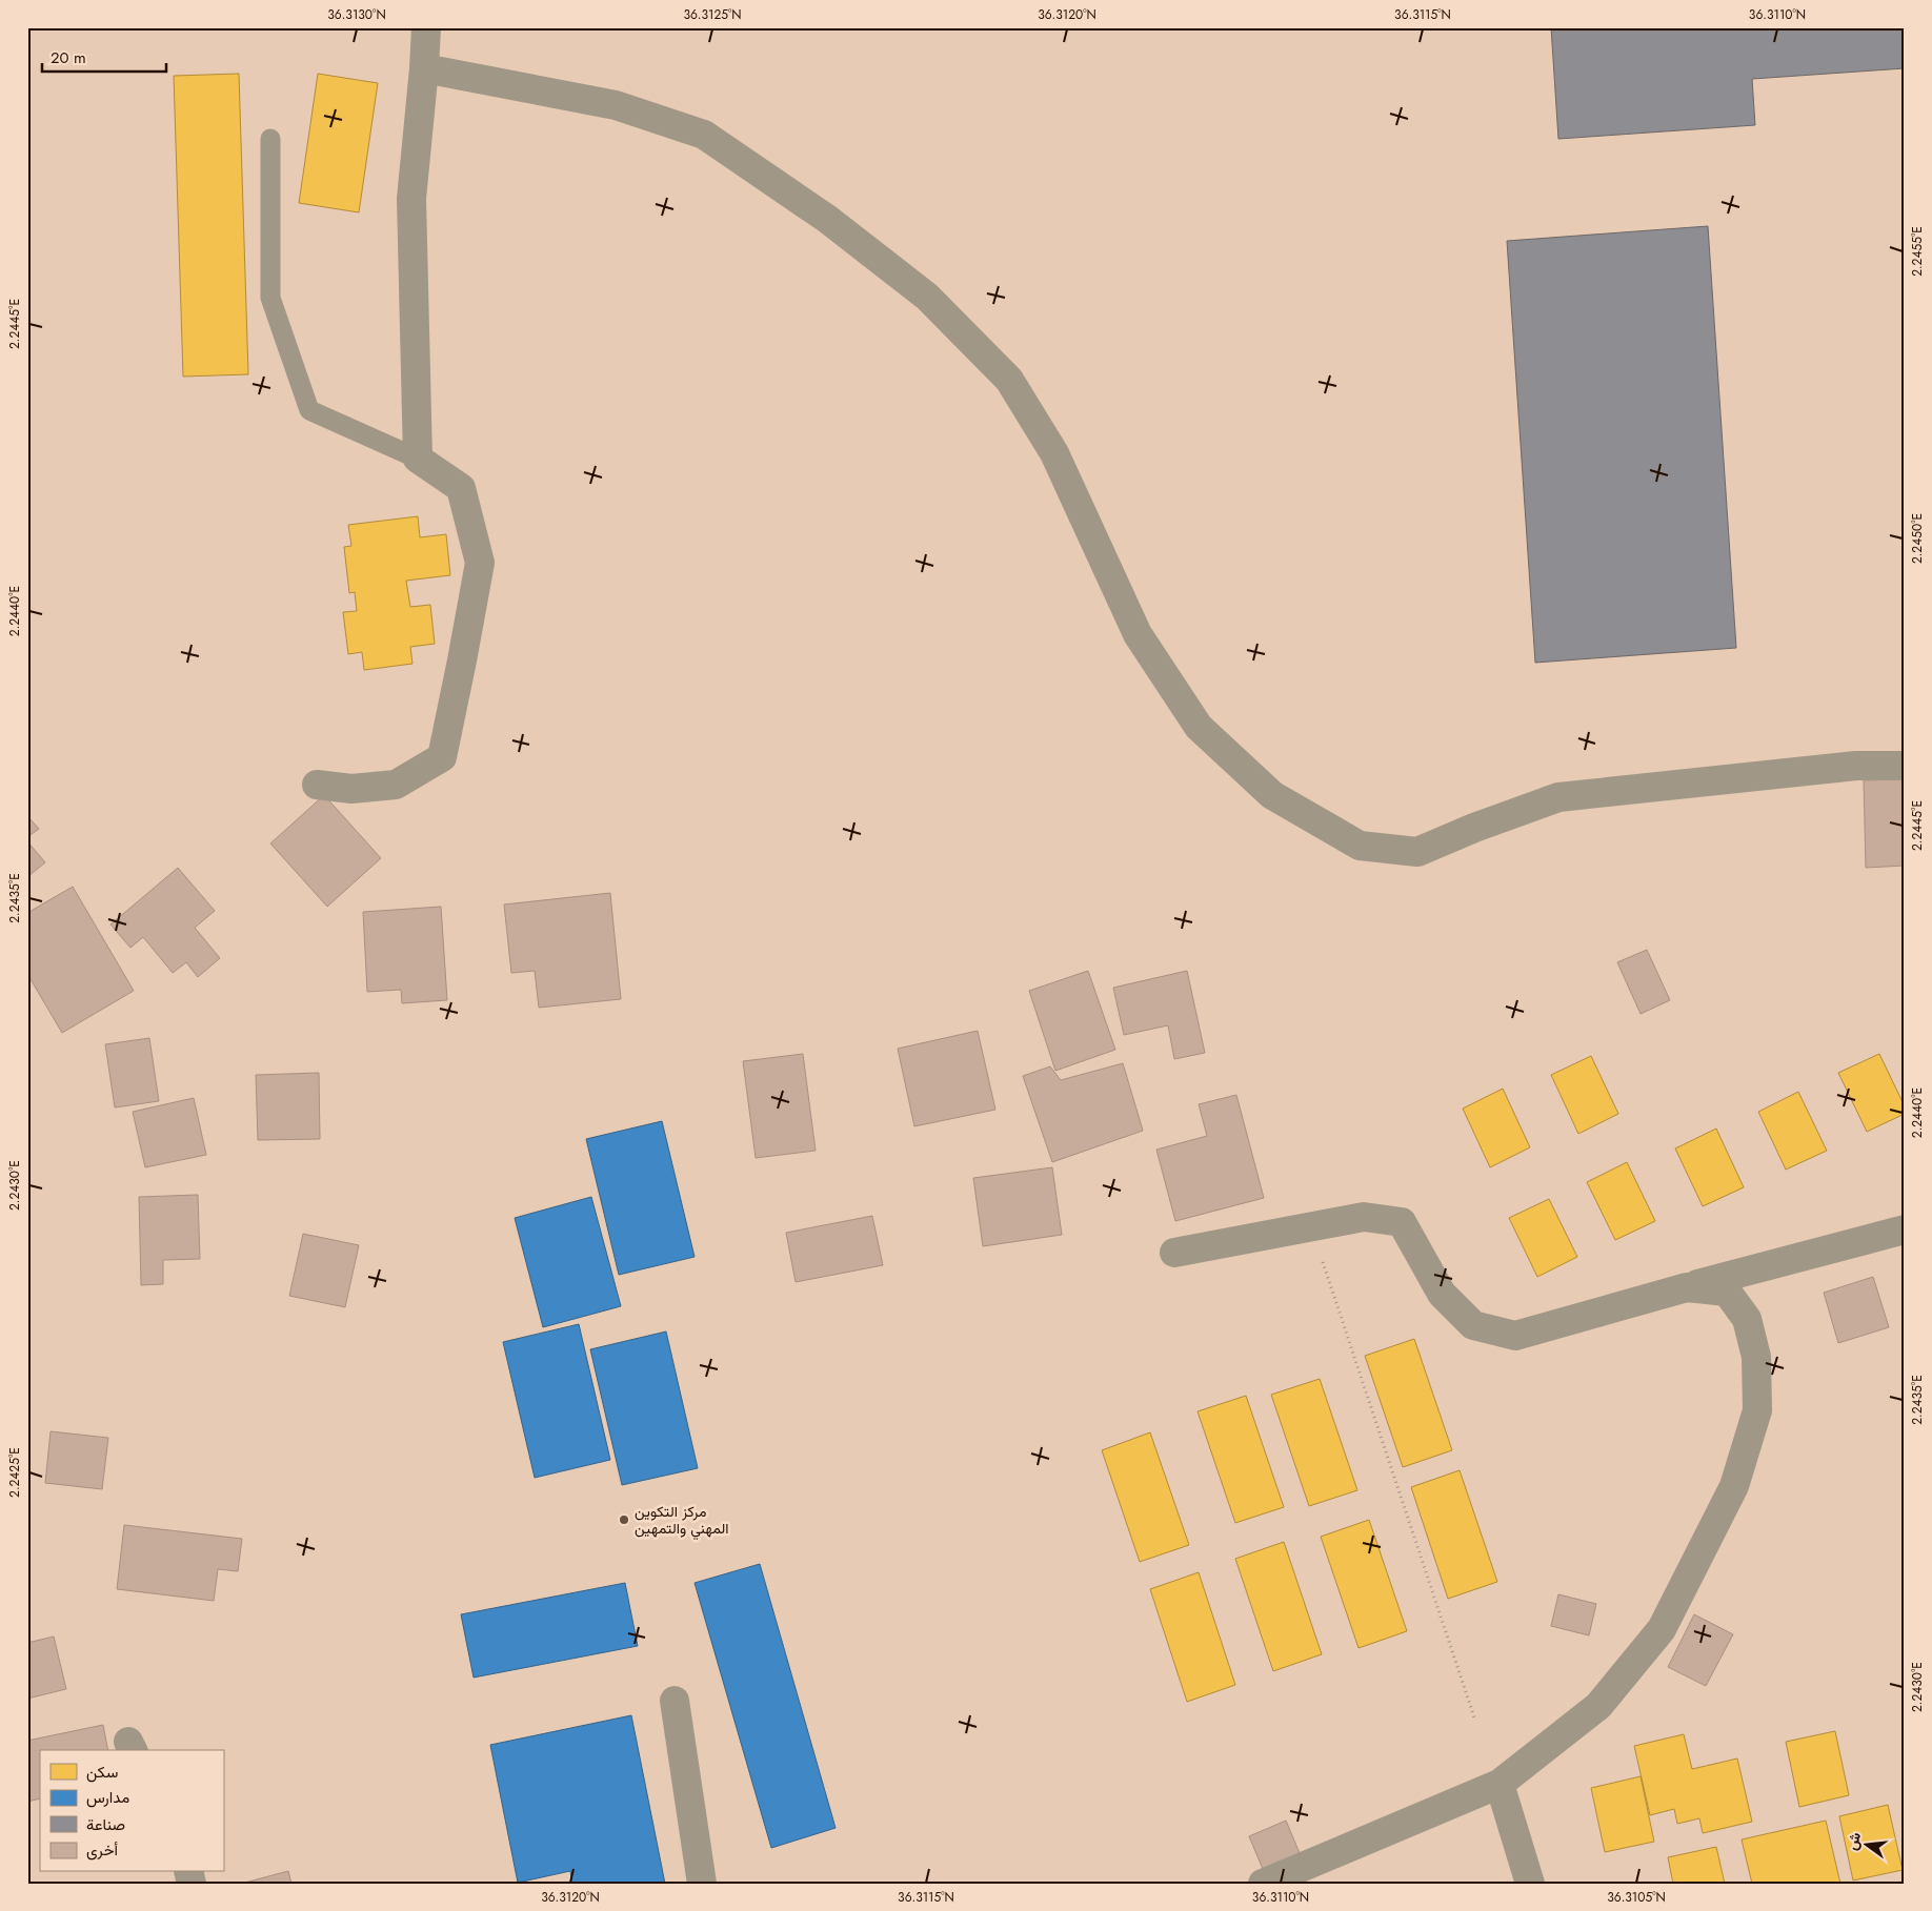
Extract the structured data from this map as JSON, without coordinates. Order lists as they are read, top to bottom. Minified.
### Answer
{"places":["مركز التكوين المهني والتمهين"],"legend":["سكن","مدارس","صناعة","أخرى"],"scale_bar":"20 m","north":"left","coordinates":["36.3130°N","36.3125°N","36.3120°N","36.3115°N","36.3110°N","2.2455°E","2.2445°E","2.2450°E","2.2440°E","2.2435°E","2.2430°E","2.2425°E","36.3105°N"]}
